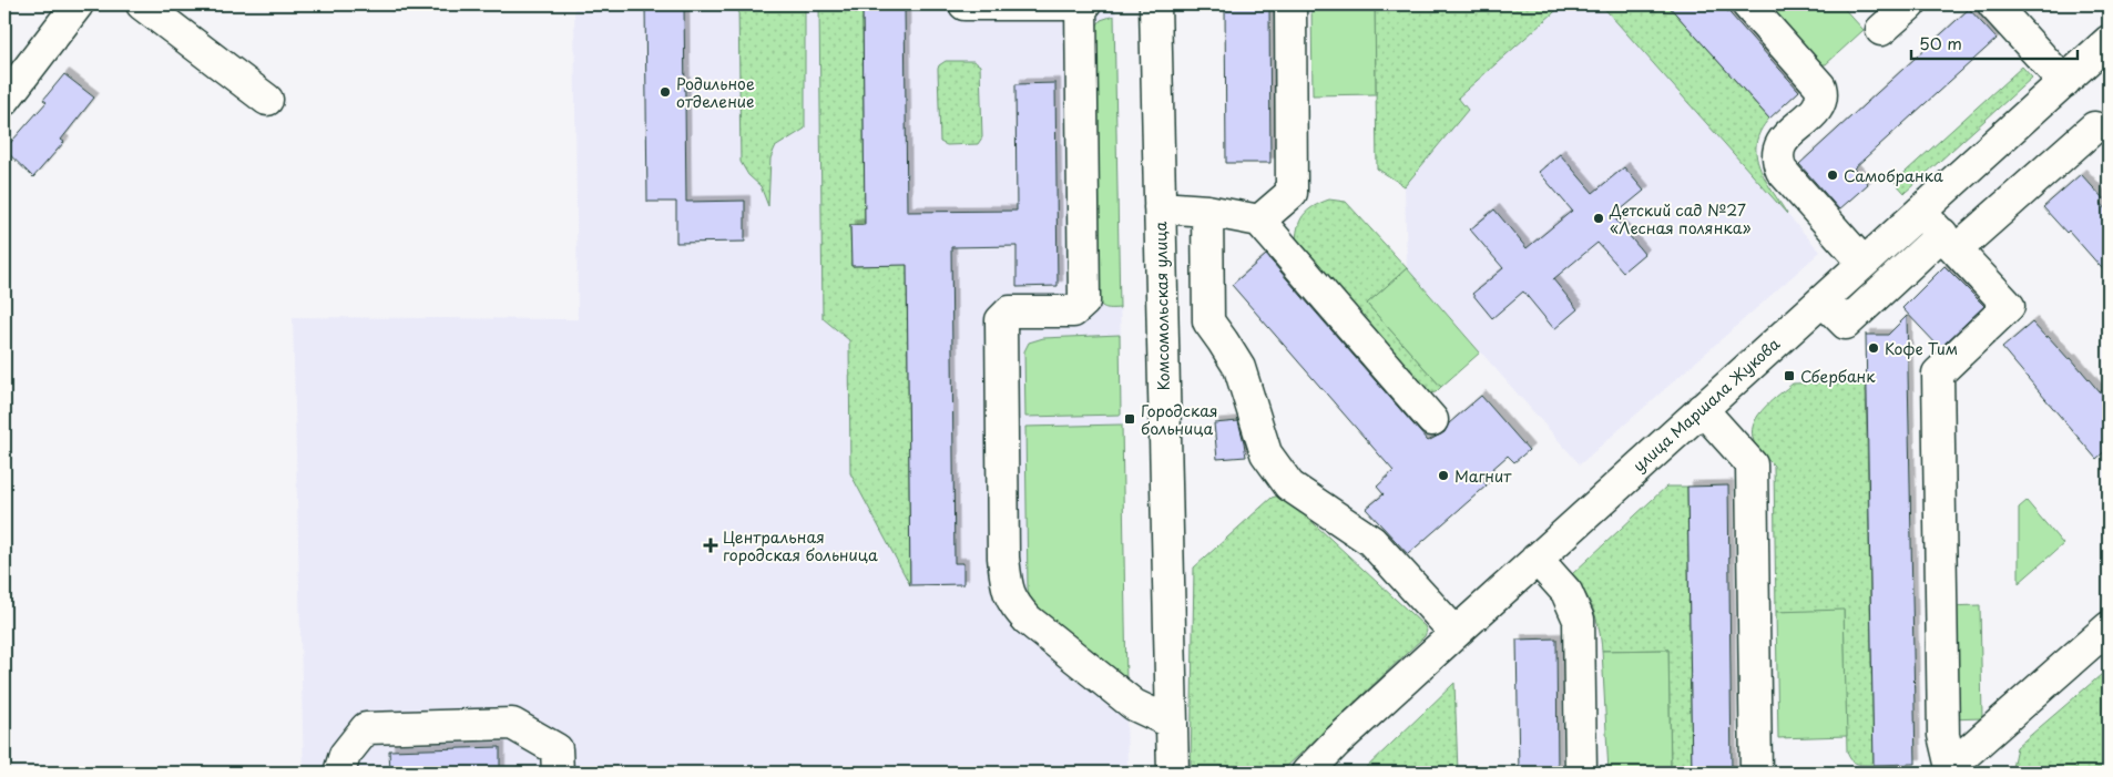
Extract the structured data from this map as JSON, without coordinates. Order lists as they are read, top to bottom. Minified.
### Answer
{"streets":{"street":["Комсомольская улица","улица Маршала Жукова"]},"places":{"other":["Родильное отделение","Самобранка","Детский сад №27 «Лесная полянка»","Кофе Тим","Магнит"],"transit":["Сбербанк","Городская больница"],"health":["Центральная городская больница"]},"scale_bar":"50 m"}
